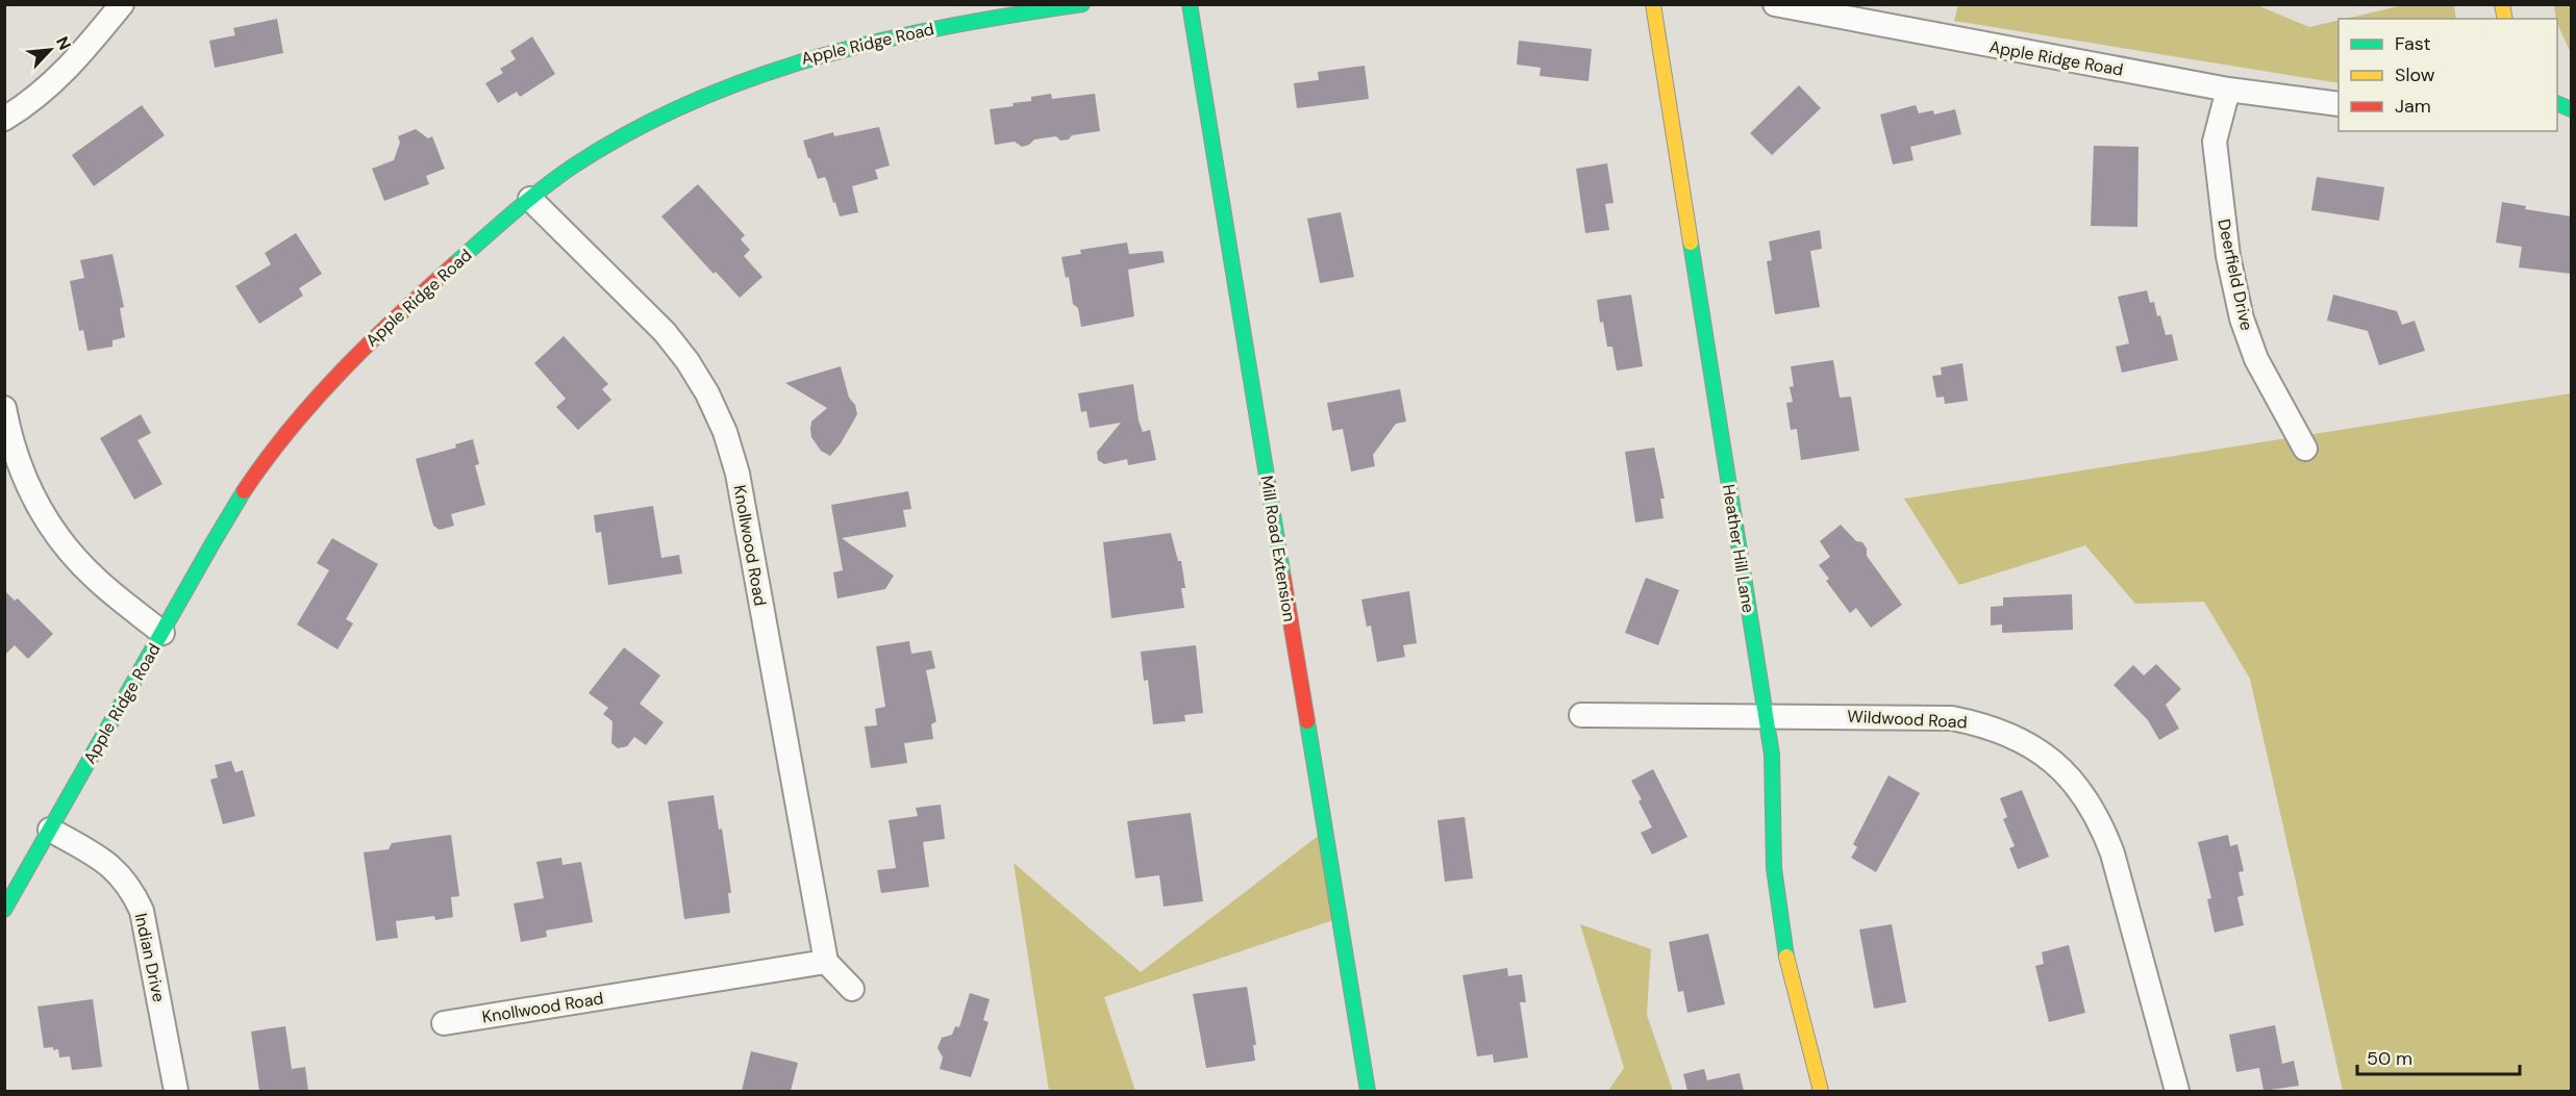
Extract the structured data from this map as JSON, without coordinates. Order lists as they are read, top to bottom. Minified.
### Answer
{"streets":{"street":["Apple Ridge Road","Deerfield Drive","Knollwood Road","Mill Road Extension","Heather Hill Lane","Wildwood Road","Indian Drive"]},"crossings":[["Apple Ridge Road","Deerfield Drive"],["Apple Ridge Road","Knollwood Road"],["Apple Ridge Road","Indian Drive"],["Heather Hill Lane","Wildwood Road"]],"legend":["Fast","Slow","Jam"],"scale_bar":"50 m","north":"top right"}
